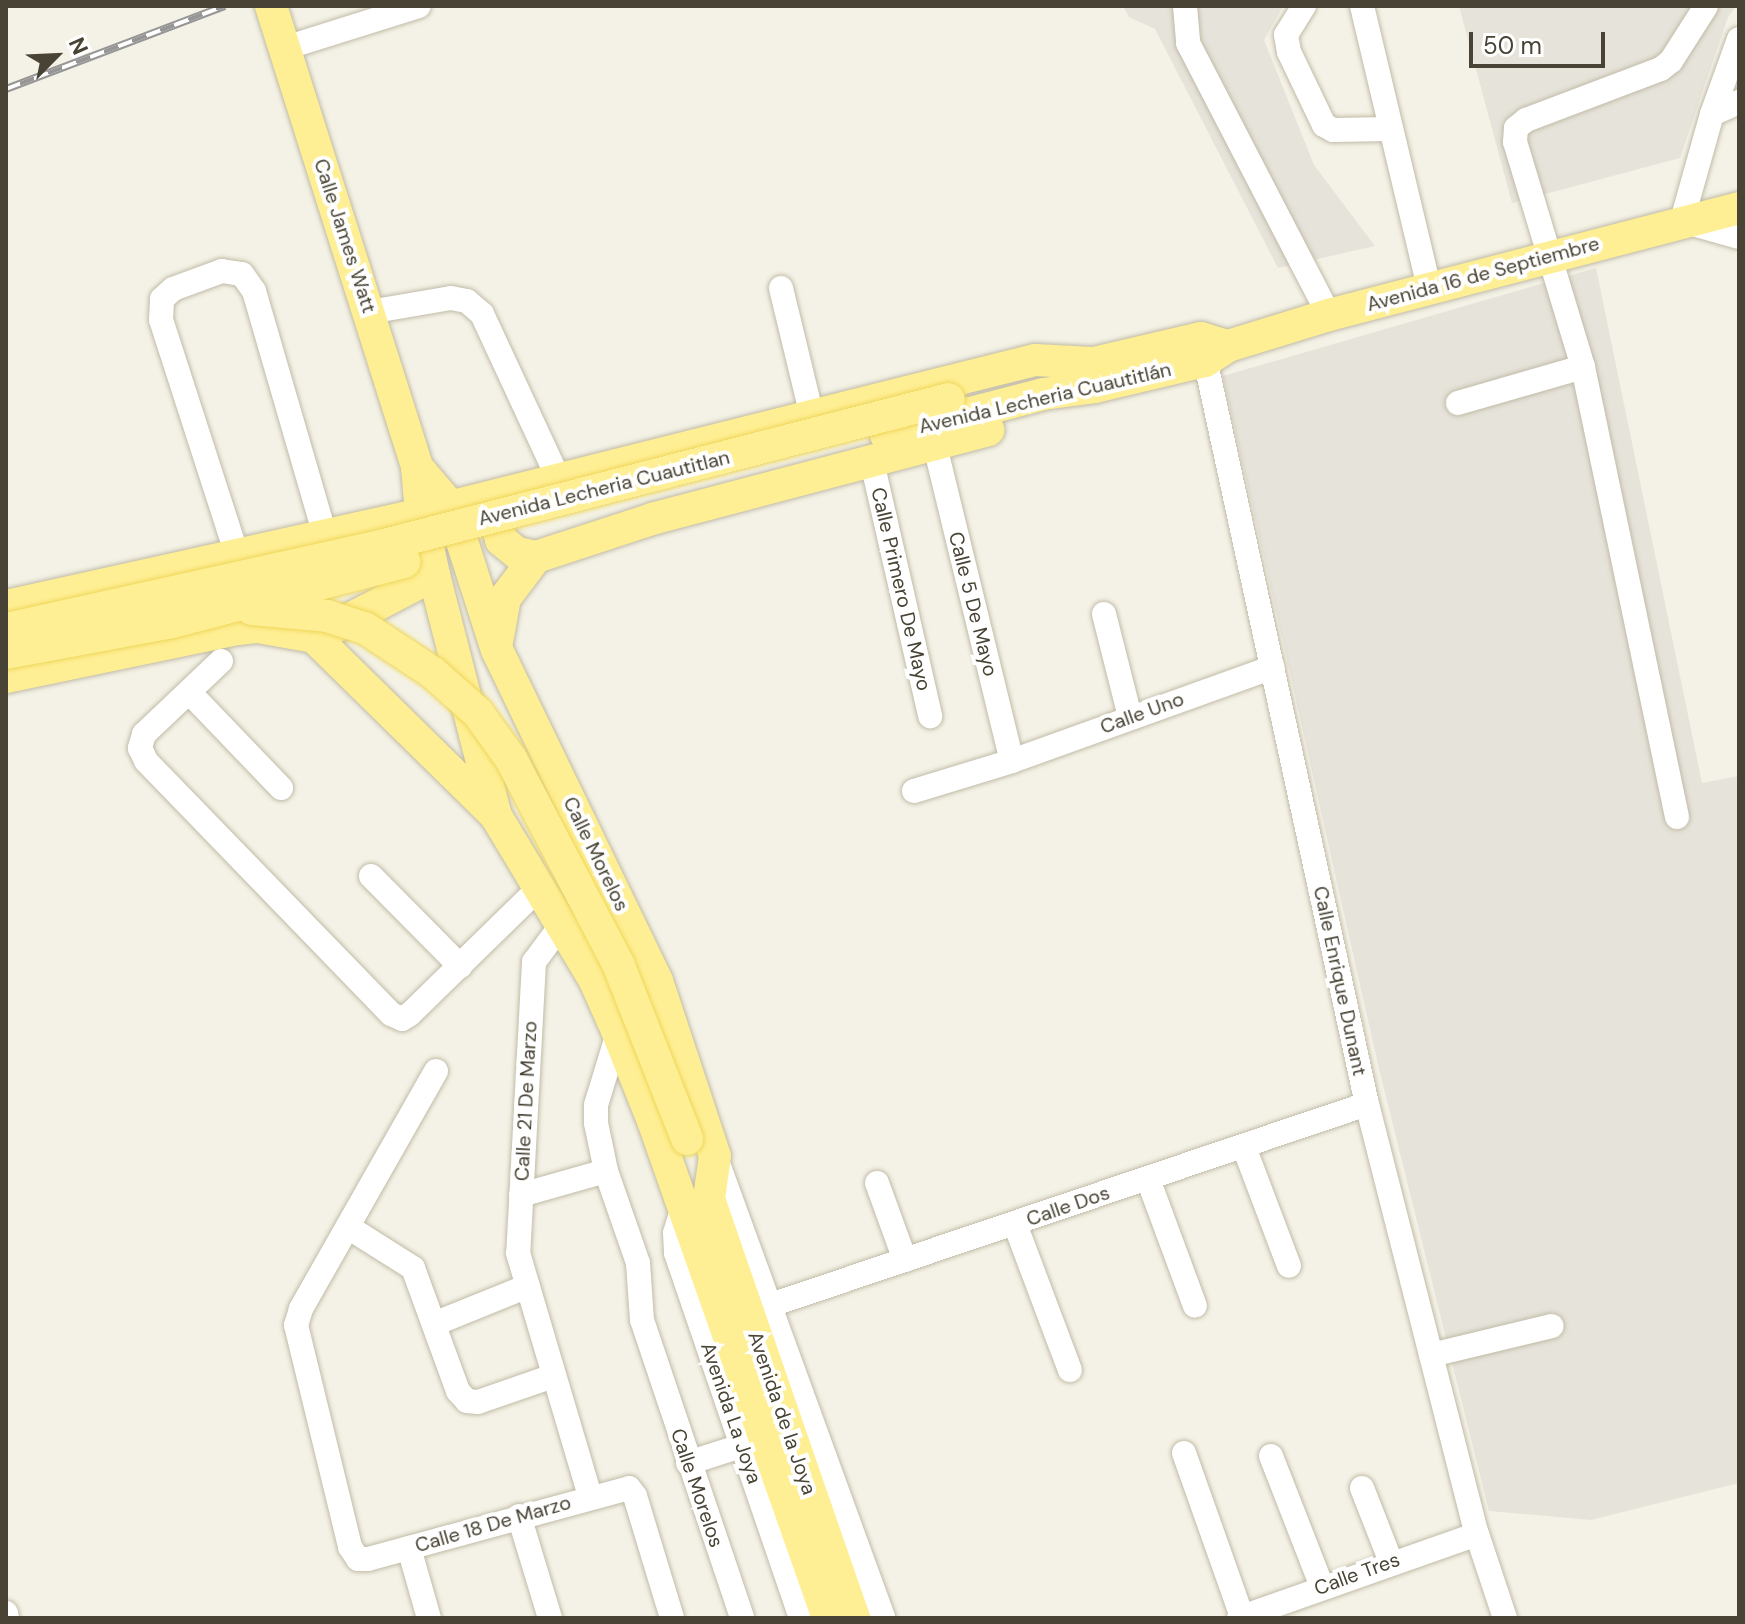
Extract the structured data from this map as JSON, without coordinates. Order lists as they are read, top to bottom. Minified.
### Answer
{"streets":{"main road":["Calle James Watt","Avenida 16 de Septiembre","Avenida Lecheria Cuautitlán","Avenida Lecheria Cuautitlan","Calle Morelos","Avenida de la Joya"],"street":["Calle Primero De Mayo","Calle 5 De Mayo","Calle Uno","Calle Enrique Dunant","Calle 21 De Marzo","Calle Dos","Avenida La Joya","Calle 18 De Marzo","Calle Tres"]},"crossings":[["Calle James Watt","Calle Morelos"],["Avenida 16 de Septiembre","Avenida Lecheria Cuautitlan"],["Avenida 16 de Septiembre","Calle Enrique Dunant"],["Avenida Lecheria Cuautitlán","Avenida Lecheria Cuautitlan"],["Avenida Lecheria Cuautitlán","Calle Primero De Mayo"],["Avenida Lecheria Cuautitlan","Calle Primero De Mayo"],["Avenida Lecheria Cuautitlan","Calle Enrique Dunant"],["Calle 5 De Mayo","Calle Uno"],["Calle Uno","Calle Enrique Dunant"],["Calle Morelos","Avenida La Joya"],["Calle Morelos","Avenida de la Joya"],["Calle Enrique Dunant","Calle Dos"],["Calle Enrique Dunant","Calle Tres"],["Calle 21 De Marzo","Calle 18 De Marzo"],["Avenida La Joya","Avenida de la Joya"]],"scale_bar":"50 m","north":"top right"}
